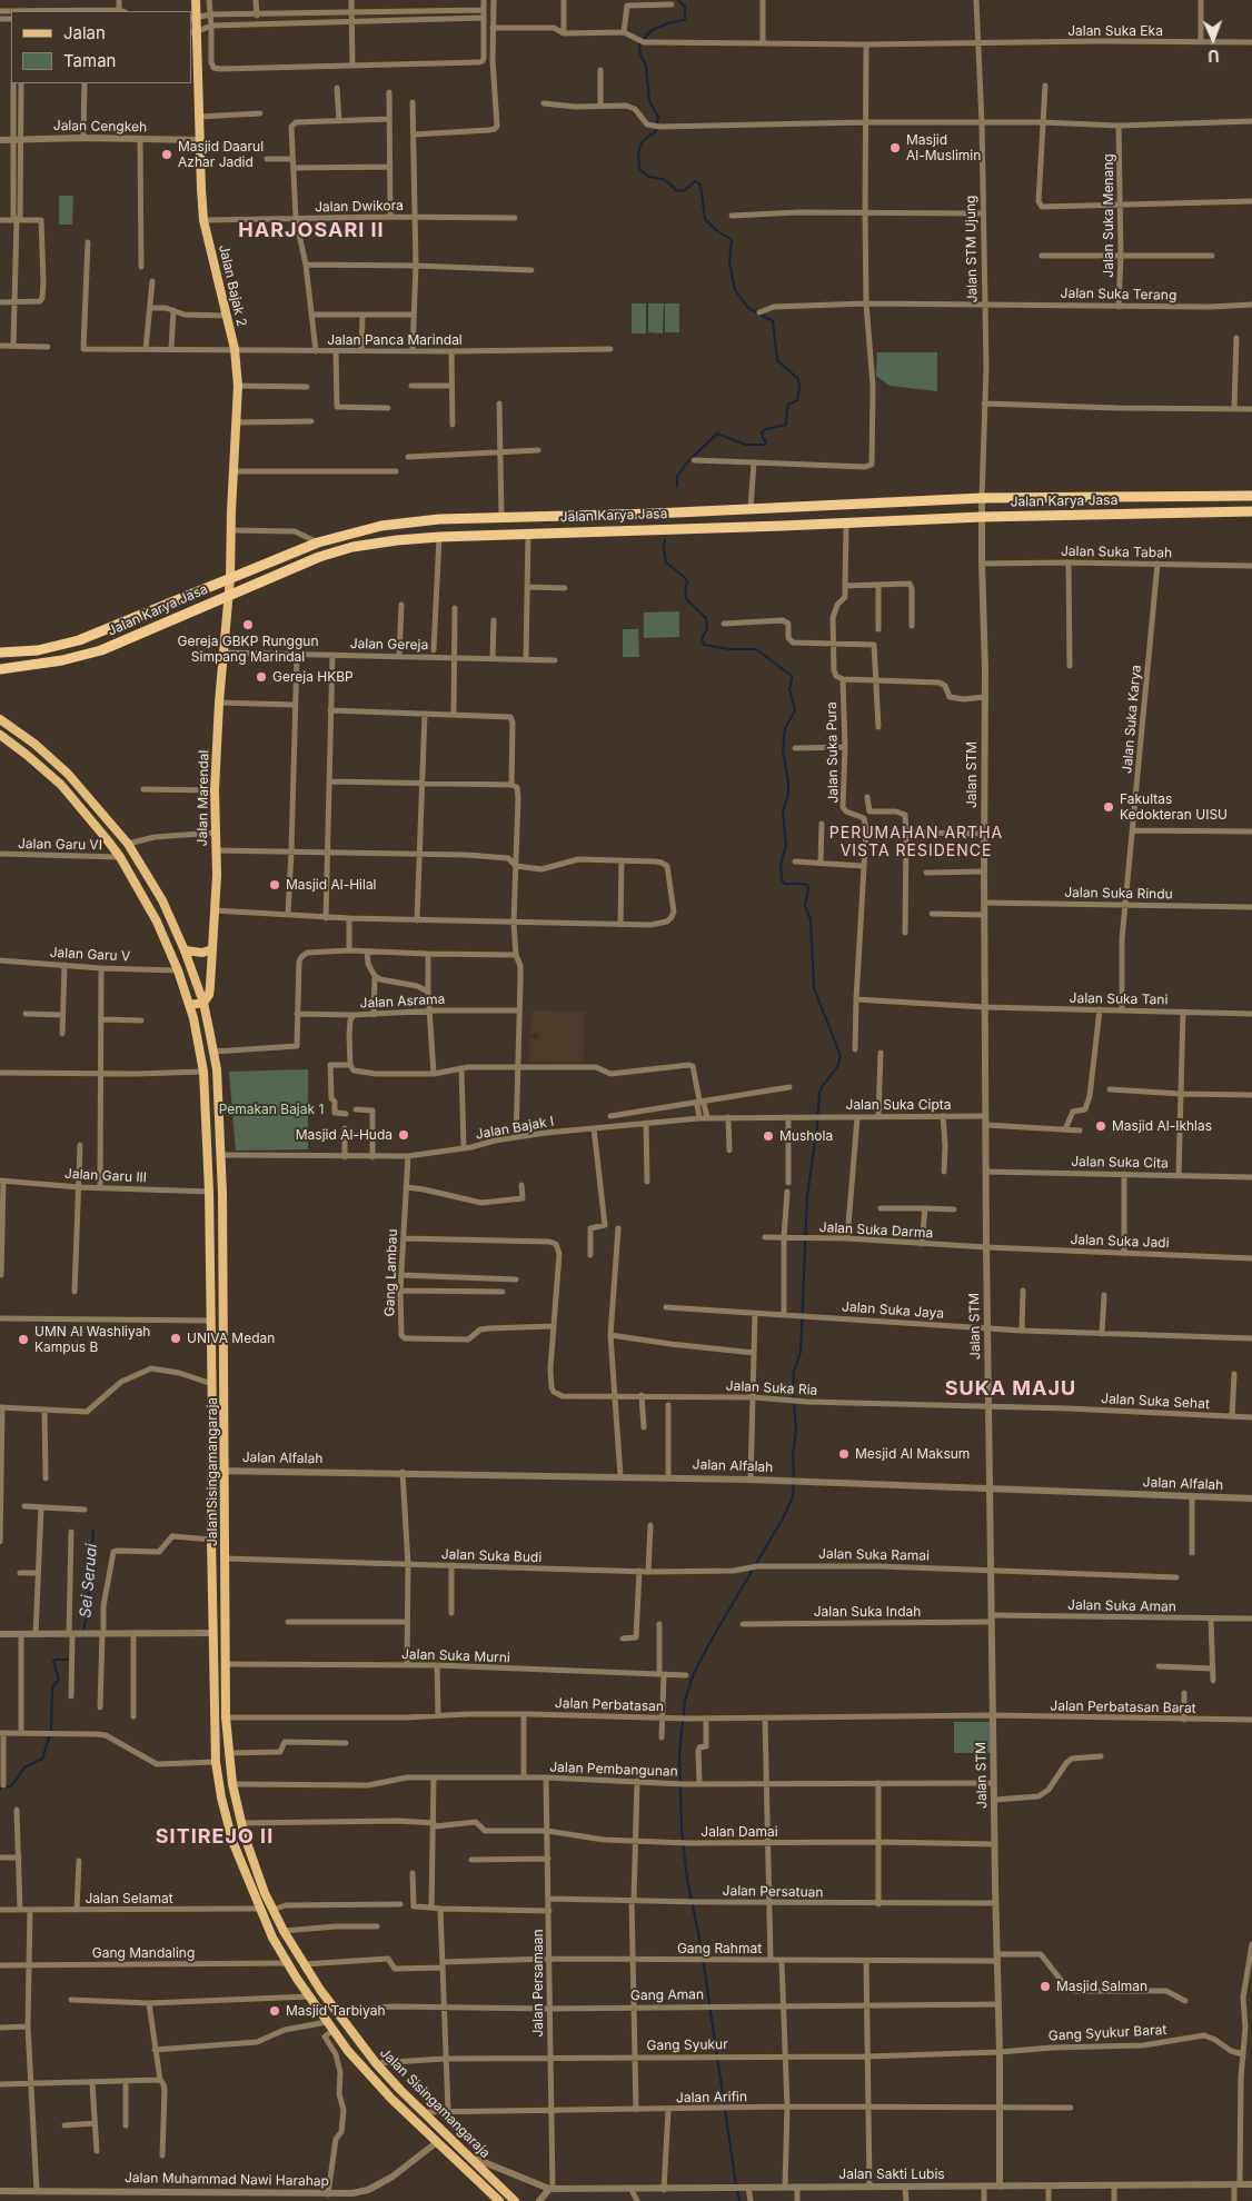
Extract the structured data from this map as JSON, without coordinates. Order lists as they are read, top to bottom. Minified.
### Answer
{"streets":{"highway":["Jalan Karya Jasa"],"main road":["Jalan Bajak 2","Jalan Marendal","Jalan Sisingamangaraja"],"street":["Jalan Suka Eka","Jalan Cengkeh","Jalan Dwikora","Jalan Suka Menang","Jalan STM Ujung","Jalan Suka Terang","Jalan Panca Marindal","Jalan Suka Tabah","Jalan Gereja","Jalan Suka Karya","Jalan Suka Pura","Jalan STM","Jalan Garu VI","Jalan Suka Rindu","Jalan Garu V","Jalan Suka Tani","Jalan Asrama","Jalan Suka Cipta","Jalan Bajak I","Jalan Suka Cita","Jalan Garu III","Jalan Suka Darma","Jalan Suka Jadi","Gang Lambau","Jalan Suka Jaya","Jalan Suka Ria","Jalan Suka Sehat","Jalan Alfalah","Jalan Suka Ramai","Jalan Suka Budi","Jalan Suka Aman","Jalan Suka Indah","Jalan Suka Murni","Jalan Perbatasan","Jalan Perbatasan Barat","Jalan Pembangunan","Jalan Damai","Jalan Persatuan","Jalan Selamat","Gang Rahmat","Gang Mandaling","Jalan Persamaan","Gang Aman","Gang Syukur Barat","Gang Syukur","Jalan Arifin","Jalan Sakti Lubis","Jalan Muhammad Nawi Harahap"]},"crossings":[["Jalan Suka Eka","Jalan STM Ujung"],["Jalan Cengkeh","Jalan Bajak 2"],["Jalan Dwikora","Jalan Bajak 2"],["Jalan Suka Menang","Jalan Suka Terang"],["Jalan STM Ujung","Jalan Suka Terang"],["Jalan STM Ujung","Jalan Karya Jasa"],["Jalan STM Ujung","Jalan STM"],["Jalan Bajak 2","Jalan Panca Marindal"],["Jalan Bajak 2","Jalan Karya Jasa"],["Jalan Bajak 2","Jalan Marendal"],["Jalan Karya Jasa","Jalan STM"],["Jalan Karya Jasa","Jalan Marendal"],["Jalan Suka Tabah","Jalan Suka Karya"],["Jalan Suka Tabah","Jalan STM"],["Jalan Gereja","Jalan Marendal"],["Jalan Suka Karya","Jalan Suka Rindu"],["Jalan Suka Karya","Jalan Suka Tani"],["Jalan STM","Jalan Suka Rindu"],["Jalan STM","Jalan Suka Tani"],["Jalan STM","Jalan Suka Cipta"],["Jalan STM","Jalan Suka Cita"],["Jalan STM","Jalan Suka Darma"],["Jalan STM","Jalan Suka Jadi"],["Jalan STM","Jalan Suka Jaya"],["Jalan STM","Jalan Suka Ria"],["Jalan STM","Jalan Suka Sehat"],["Jalan STM","Jalan Alfalah"],["Jalan STM","Jalan Suka Ramai"],["Jalan STM","Jalan Suka Aman"],["Jalan STM","Jalan Suka Indah"],["Jalan STM","Jalan Perbatasan"],["Jalan STM","Jalan Perbatasan Barat"],["Jalan STM","Jalan Pembangunan"],["Jalan STM","Jalan Damai"],["Jalan STM","Jalan Persatuan"],["Jalan STM","Gang Rahmat"],["Jalan STM","Gang Aman"],["Jalan STM","Gang Syukur Barat"],["Jalan STM","Gang Syukur"],["Jalan STM","Jalan Arifin"],["Jalan STM","Jalan Sakti Lubis"],["Jalan Marendal","Jalan Sisingamangaraja"],["Jalan Garu VI","Jalan Sisingamangaraja"],["Jalan Garu V","Jalan Sisingamangaraja"],["Jalan Suka Cipta","Jalan Bajak I"],["Jalan Bajak I","Gang Lambau"],["Jalan Bajak I","Jalan Sisingamangaraja"],["Jalan Garu III","Jalan Sisingamangaraja"],["Jalan Suka Darma","Jalan Suka Jadi"],["Gang Lambau","Jalan Suka Ria"],["Jalan Suka Ria","Jalan Suka Sehat"],["Jalan Alfalah","Jalan Sisingamangaraja"],["Jalan Sisingamangaraja","Jalan Suka Budi"],["Jalan Sisingamangaraja","Jalan Suka Murni"],["Jalan Sisingamangaraja","Jalan Perbatasan"],["Jalan Sisingamangaraja","Jalan Pembangunan"],["Jalan Sisingamangaraja","Jalan Selamat"],["Jalan Sisingamangaraja","Gang Rahmat"],["Jalan Sisingamangaraja","Gang Mandaling"],["Jalan Sisingamangaraja","Gang Aman"],["Jalan Sisingamangaraja","Gang Syukur"],["Jalan Sisingamangaraja","Jalan Arifin"],["Jalan Sisingamangaraja","Jalan Sakti Lubis"],["Jalan Sisingamangaraja","Jalan Muhammad Nawi Harahap"],["Jalan Suka Ramai","Jalan Suka Budi"],["Jalan Suka Aman","Jalan Suka Indah"],["Jalan Perbatasan","Jalan Perbatasan Barat"],["Jalan Pembangunan","Jalan Persamaan"],["Jalan Damai","Jalan Persamaan"],["Jalan Persatuan","Jalan Persamaan"],["Gang Rahmat","Jalan Persamaan"],["Jalan Persamaan","Gang Aman"],["Jalan Persamaan","Gang Syukur"],["Jalan Persamaan","Jalan Arifin"],["Jalan Persamaan","Jalan Sakti Lubis"],["Gang Syukur Barat","Gang Syukur"]],"districts":["HARJOSARI II","PERUMAHAN ARTHA VISTA RESIDENCE","SUKA MAJU","SITIREJO II"],"water":["Sei Seruai"],"parks":["Pemakan Bajak 1"],"places":["Masjid Al-Muslimin","Masjid Daarul Azhar Jadid","Gereja GBKP Runggun Simpang Marindal","Gereja HKBP","Fakultas Kedokteran UISU","Masjid Al-Hilal","Masjid Al-Ikhlas","Masjid Al-Huda","Mushola","UNIVA Medan","UMN Al Washliyah Kampus B","Mesjid Al Maksum","Masjid Salman","Masjid Tarbiyah"],"legend":["Jalan","Taman"],"north":"bottom"}
